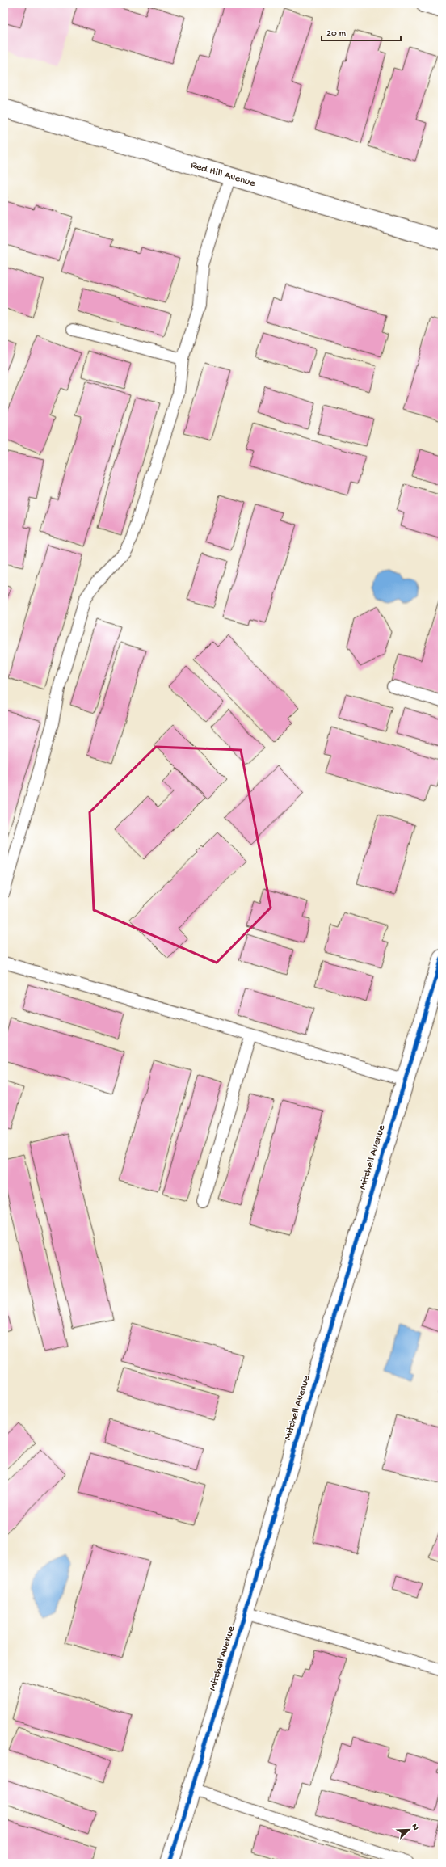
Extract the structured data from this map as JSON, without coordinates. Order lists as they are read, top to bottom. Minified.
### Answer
{"streets":{"street":["Red Hill Avenue","Mitchell Avenue"]},"scale_bar":"20 m","north":"top right"}
